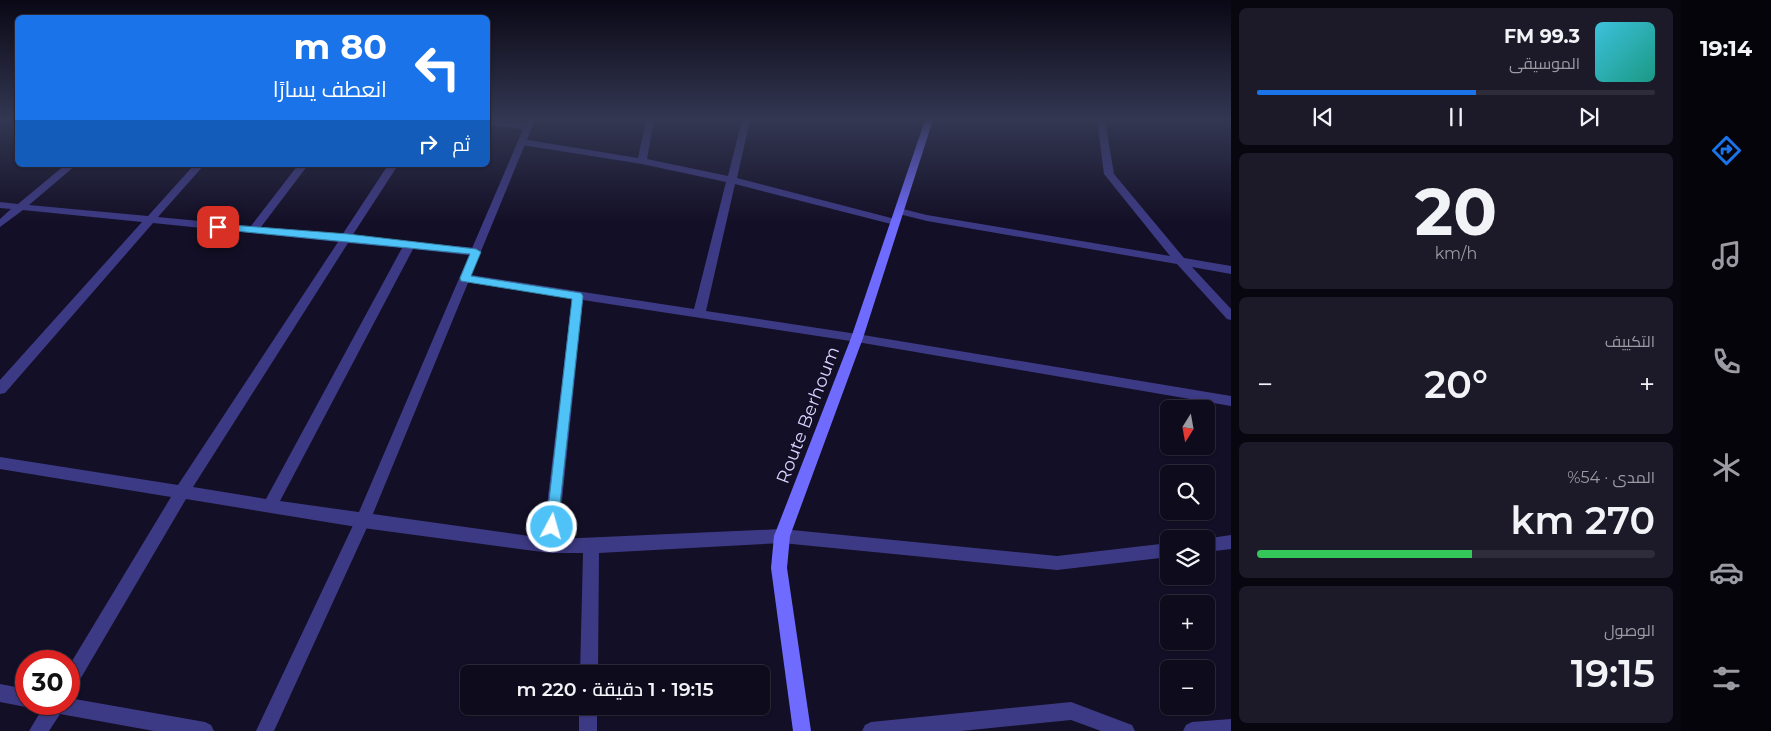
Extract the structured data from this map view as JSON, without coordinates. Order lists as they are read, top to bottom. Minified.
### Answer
{"streets":{"main road":["Route Berhoum"]},"north":"bottom","page":{"tabs":"19:14","turn":["80 m","انعطف يسارًا"],"song":["99.3 FM","الموسيقى"],"then":"ثم","tile":[["20","km/h"],"التكييف",["المدى · 54%","270 km"],["الوصول","19:15"]],"heat":["−","20°","+"],"map_buttons":["+","−"],"limit":"30","trip":"19:15 · 1 دقيقة · 220 m"}}
